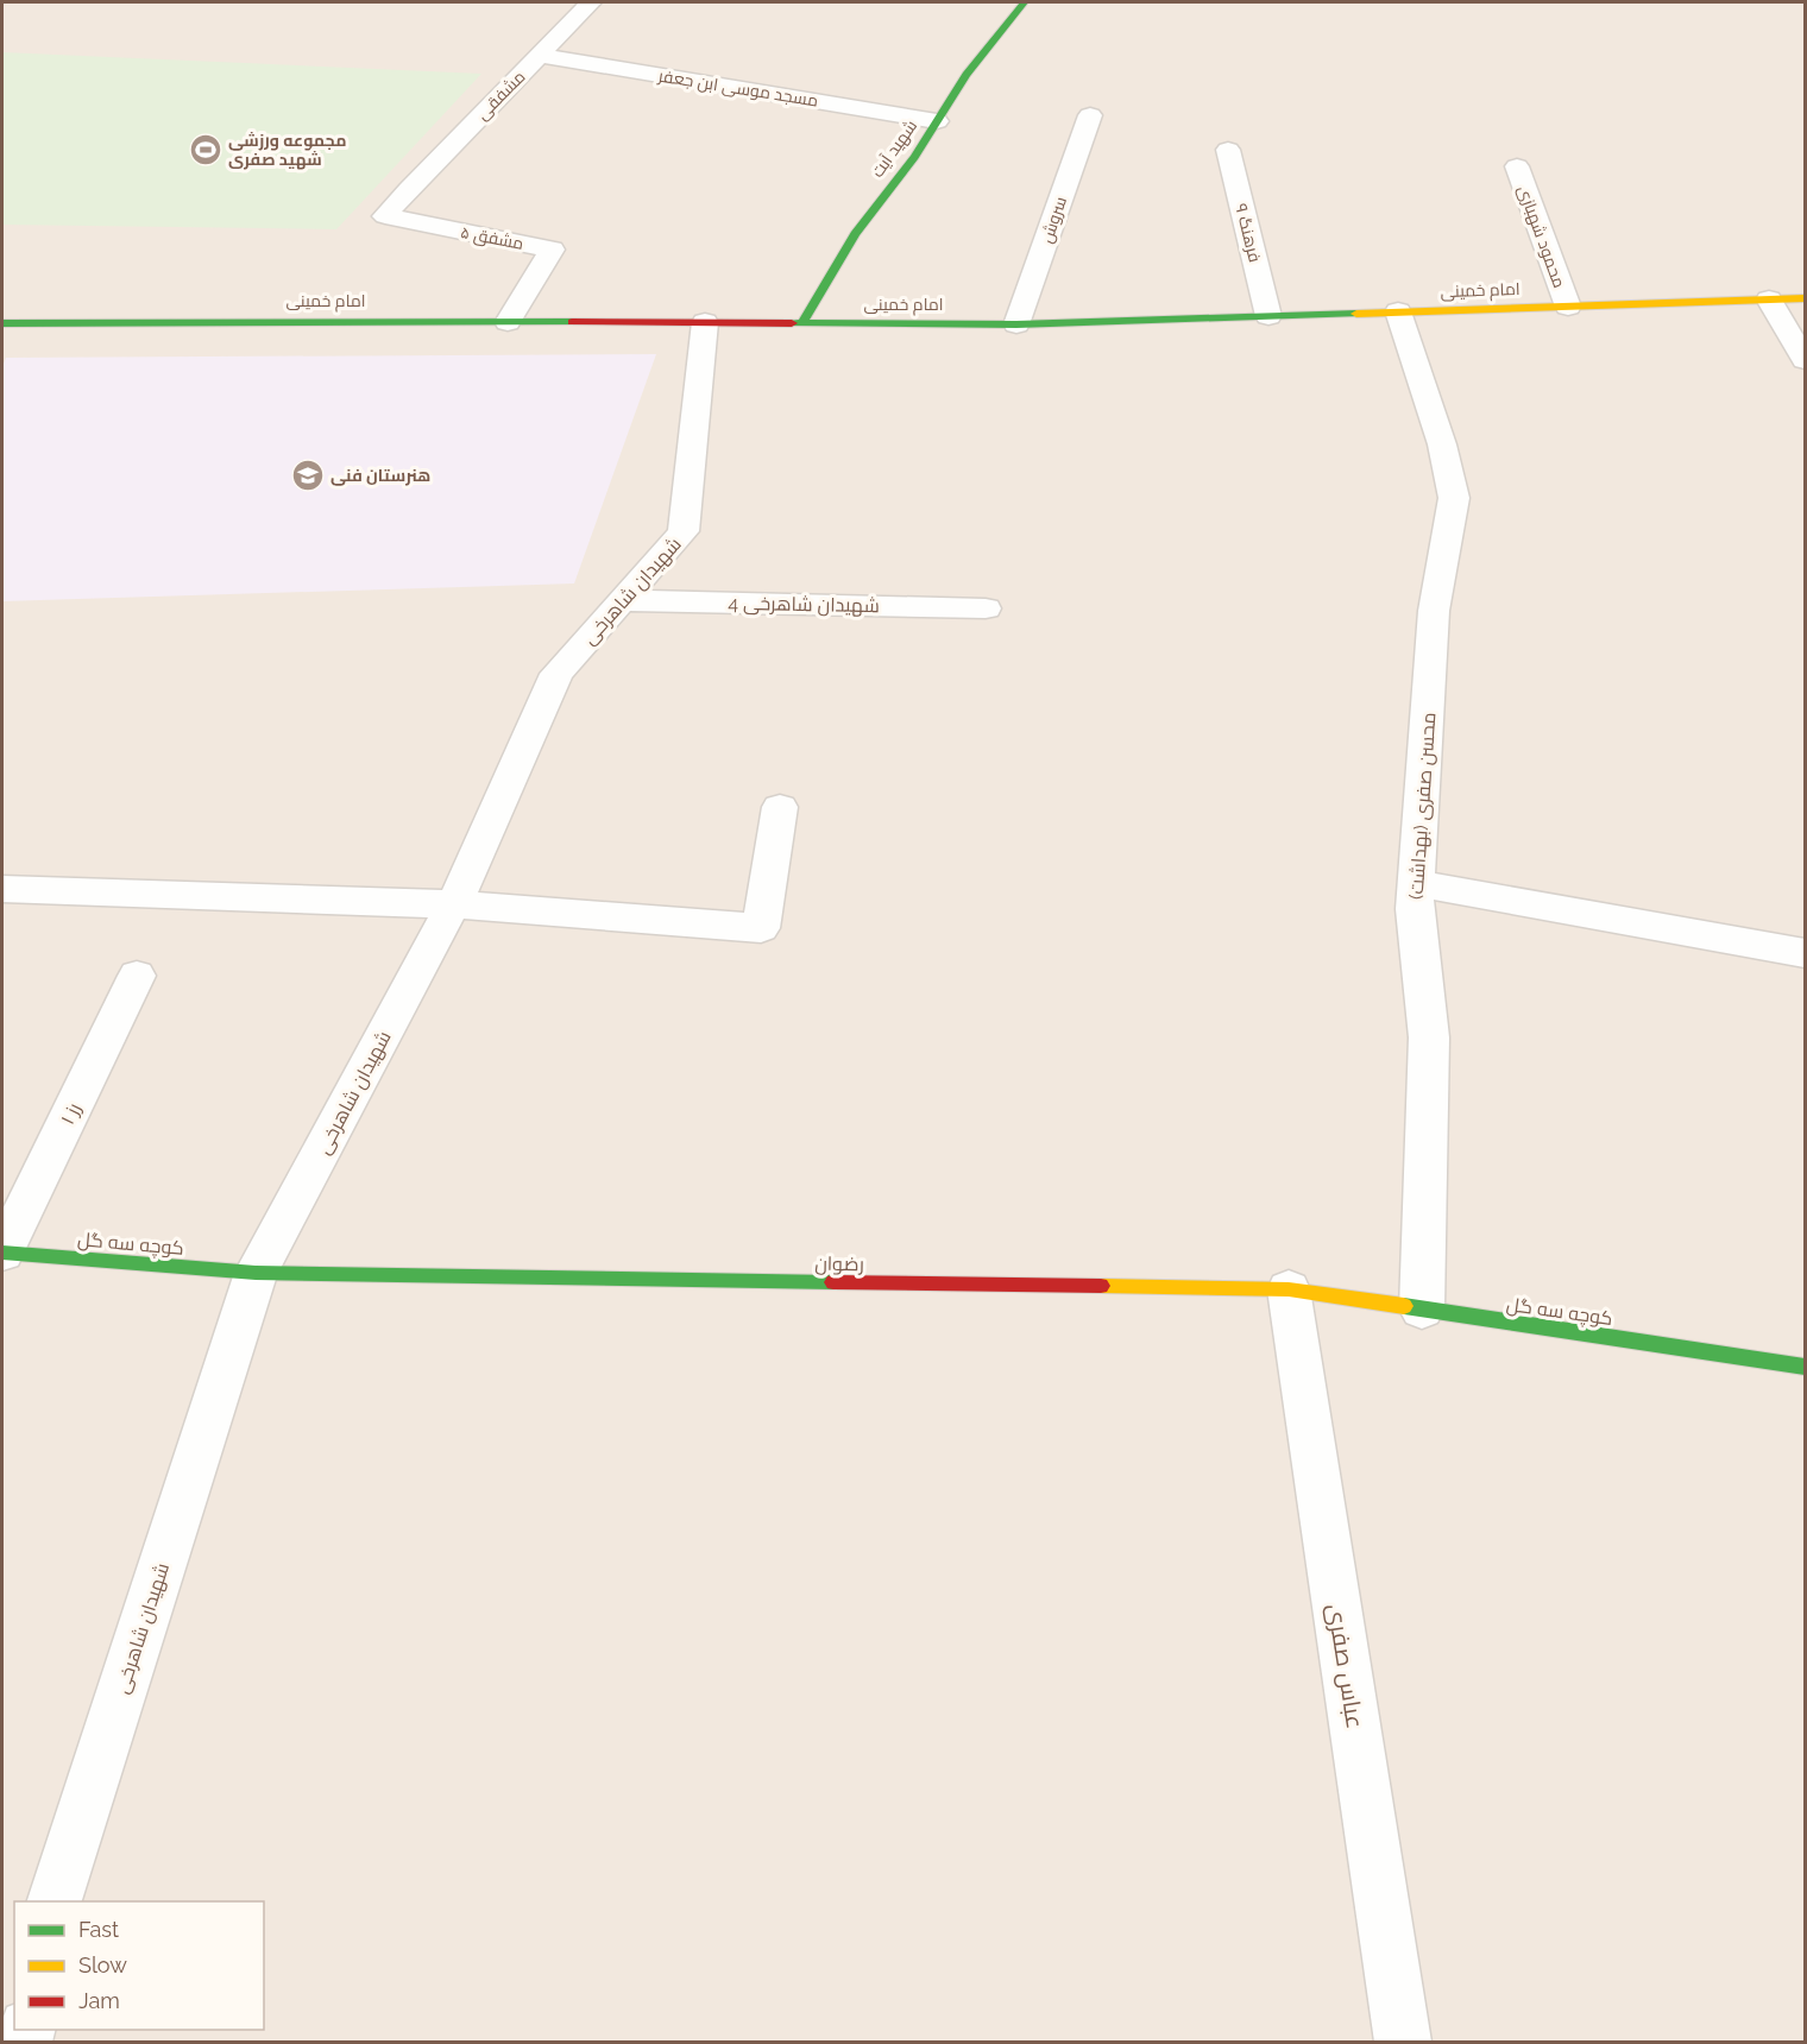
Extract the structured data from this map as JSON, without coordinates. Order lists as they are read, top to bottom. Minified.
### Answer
{"streets":{"street":["مسجد موسی ابن جعفر","مشفقی","شهید آیت","سروش","فرهنگ ۹","محمود شهبازی","مشفق ۵","امام خمینی","شهیدان شاهرخی","شهیدان شاهرخی 4","محسن صفری (بهداشت)","رز ۱","کوچه سه گل","رضوان","عباس صفری"]},"crossings":[["مسجد موسی ابن جعفر","مشفقی"],["مسجد موسی ابن جعفر","شهید آیت"],["مشفقی","مشفق ۵"],["شهید آیت","امام خمینی"],["سروش","امام خمینی"],["فرهنگ ۹","امام خمینی"],["محمود شهبازی","امام خمینی"],["مشفق ۵","امام خمینی"],["امام خمینی","شهیدان شاهرخی"],["امام خمینی","محسن صفری (بهداشت)"],["شهیدان شاهرخی","شهیدان شاهرخی 4"],["شهیدان شاهرخی","کوچه سه گل"],["شهیدان شاهرخی","رضوان"],["محسن صفری (بهداشت)","کوچه سه گل"],["محسن صفری (بهداشت)","رضوان"],["رز ۱","کوچه سه گل"],["کوچه سه گل","رضوان"],["رضوان","عباس صفری"]],"places":{"sports":["مجموعه ورزشی شهید صفری"],"school or university":["هنرستان فنی"]},"legend":["Fast","Slow","Jam"]}
